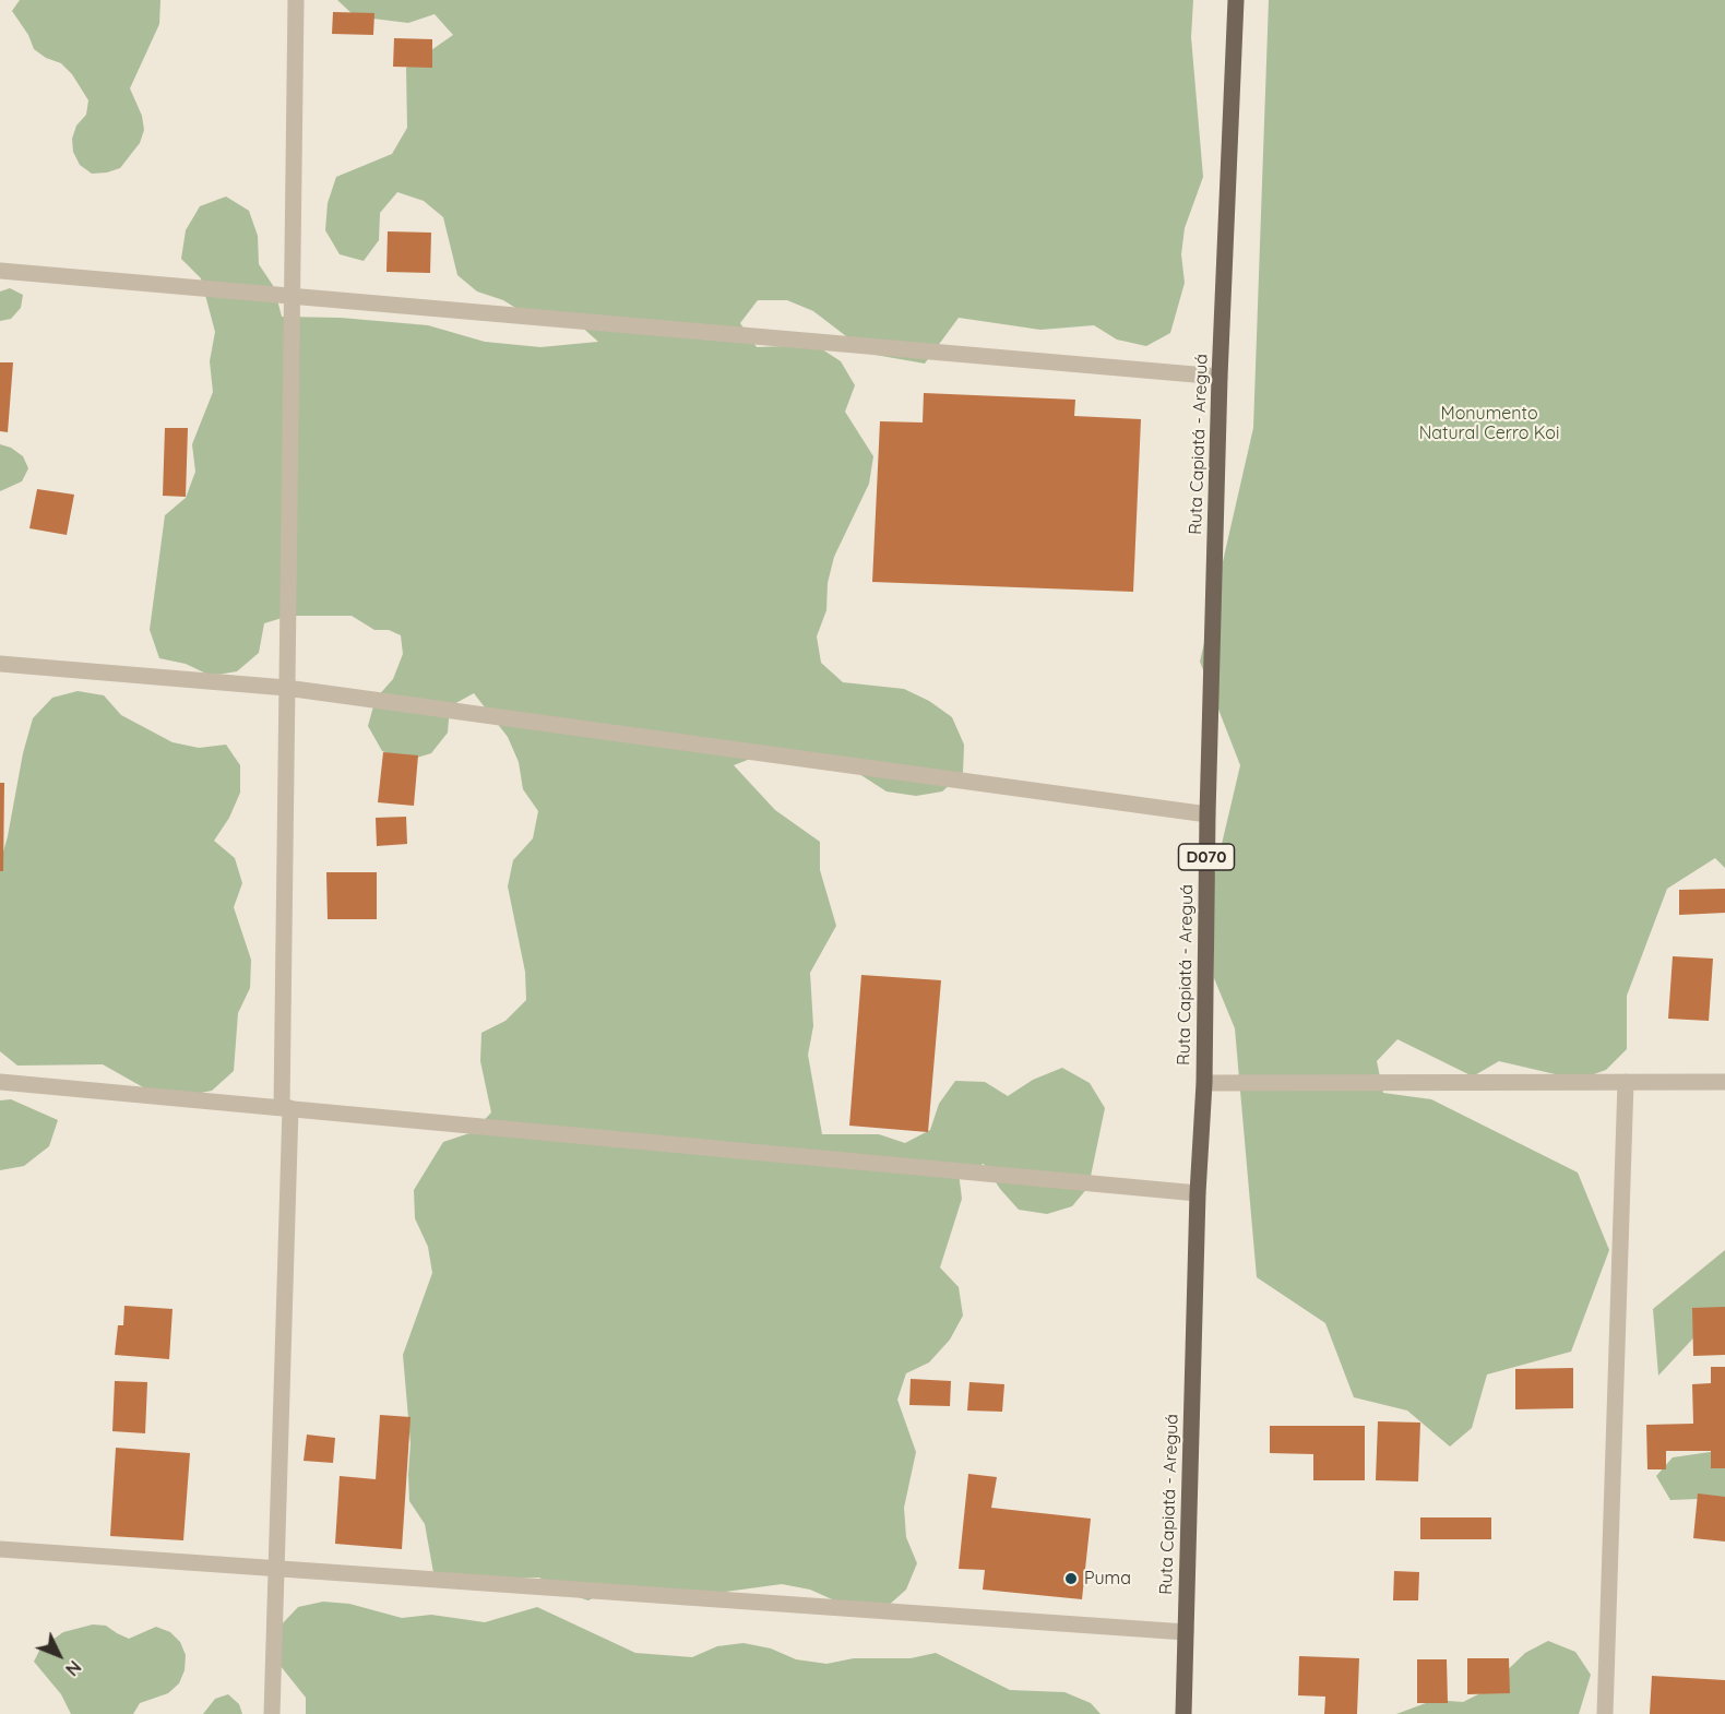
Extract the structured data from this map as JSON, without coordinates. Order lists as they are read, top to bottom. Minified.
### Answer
{"streets":{"main road":["Ruta Capiatá - Areguá","D070"]},"parks":["Monumento Natural Cerro Koi"],"places":["Puma"],"north":"bottom right"}
